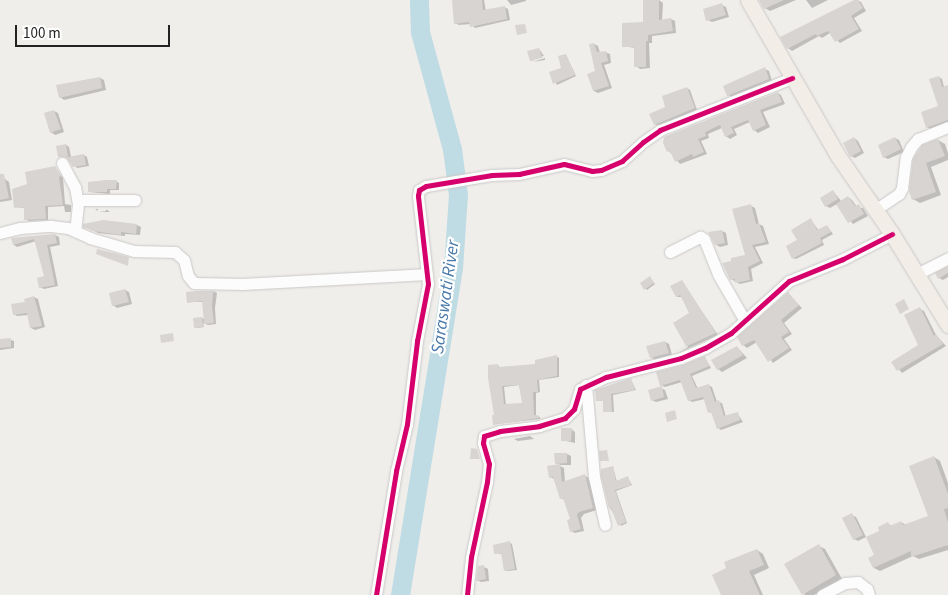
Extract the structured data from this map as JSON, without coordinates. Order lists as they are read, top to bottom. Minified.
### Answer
{"water":["Saraswati River"],"scale_bar":"100 m"}
